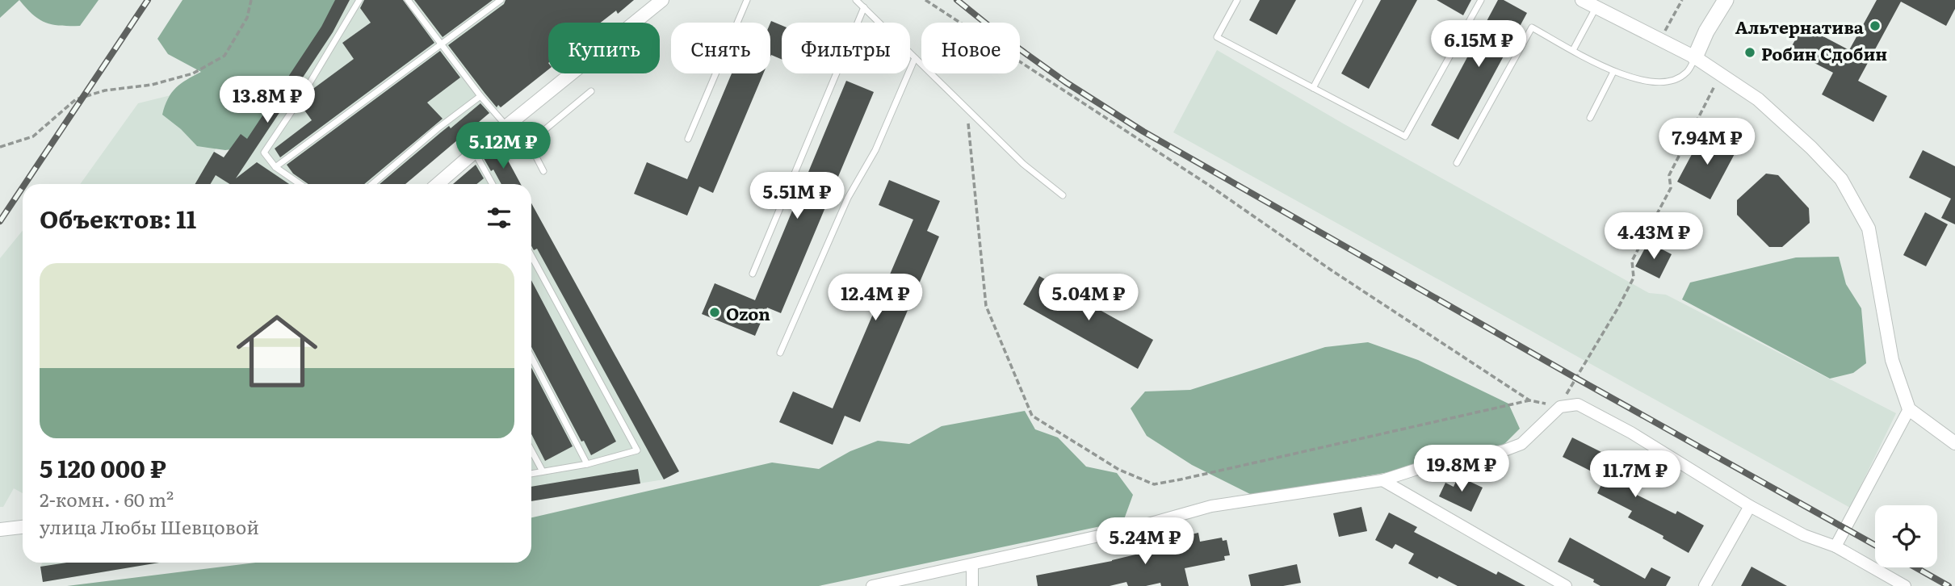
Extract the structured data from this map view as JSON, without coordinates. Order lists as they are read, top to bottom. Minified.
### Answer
{"places":["Альтернатива","Робин Сдобин","Ozon"],"page":{"price":["6.15M ₽","13.8M ₽","7.94M ₽","5.12M ₽","5.51M ₽","4.43M ₽","12.4M ₽","5.04M ₽","19.8M ₽","11.7M ₽","5.24M ₽"],"chip":["Купить","Снять","Фильтры","Новое"],"heading":"Объектов: 11","list":[{"name":"5 120 000 ₽","note":"2-комн. · 60 m² · улица Любы Шевцовой"}]}}
